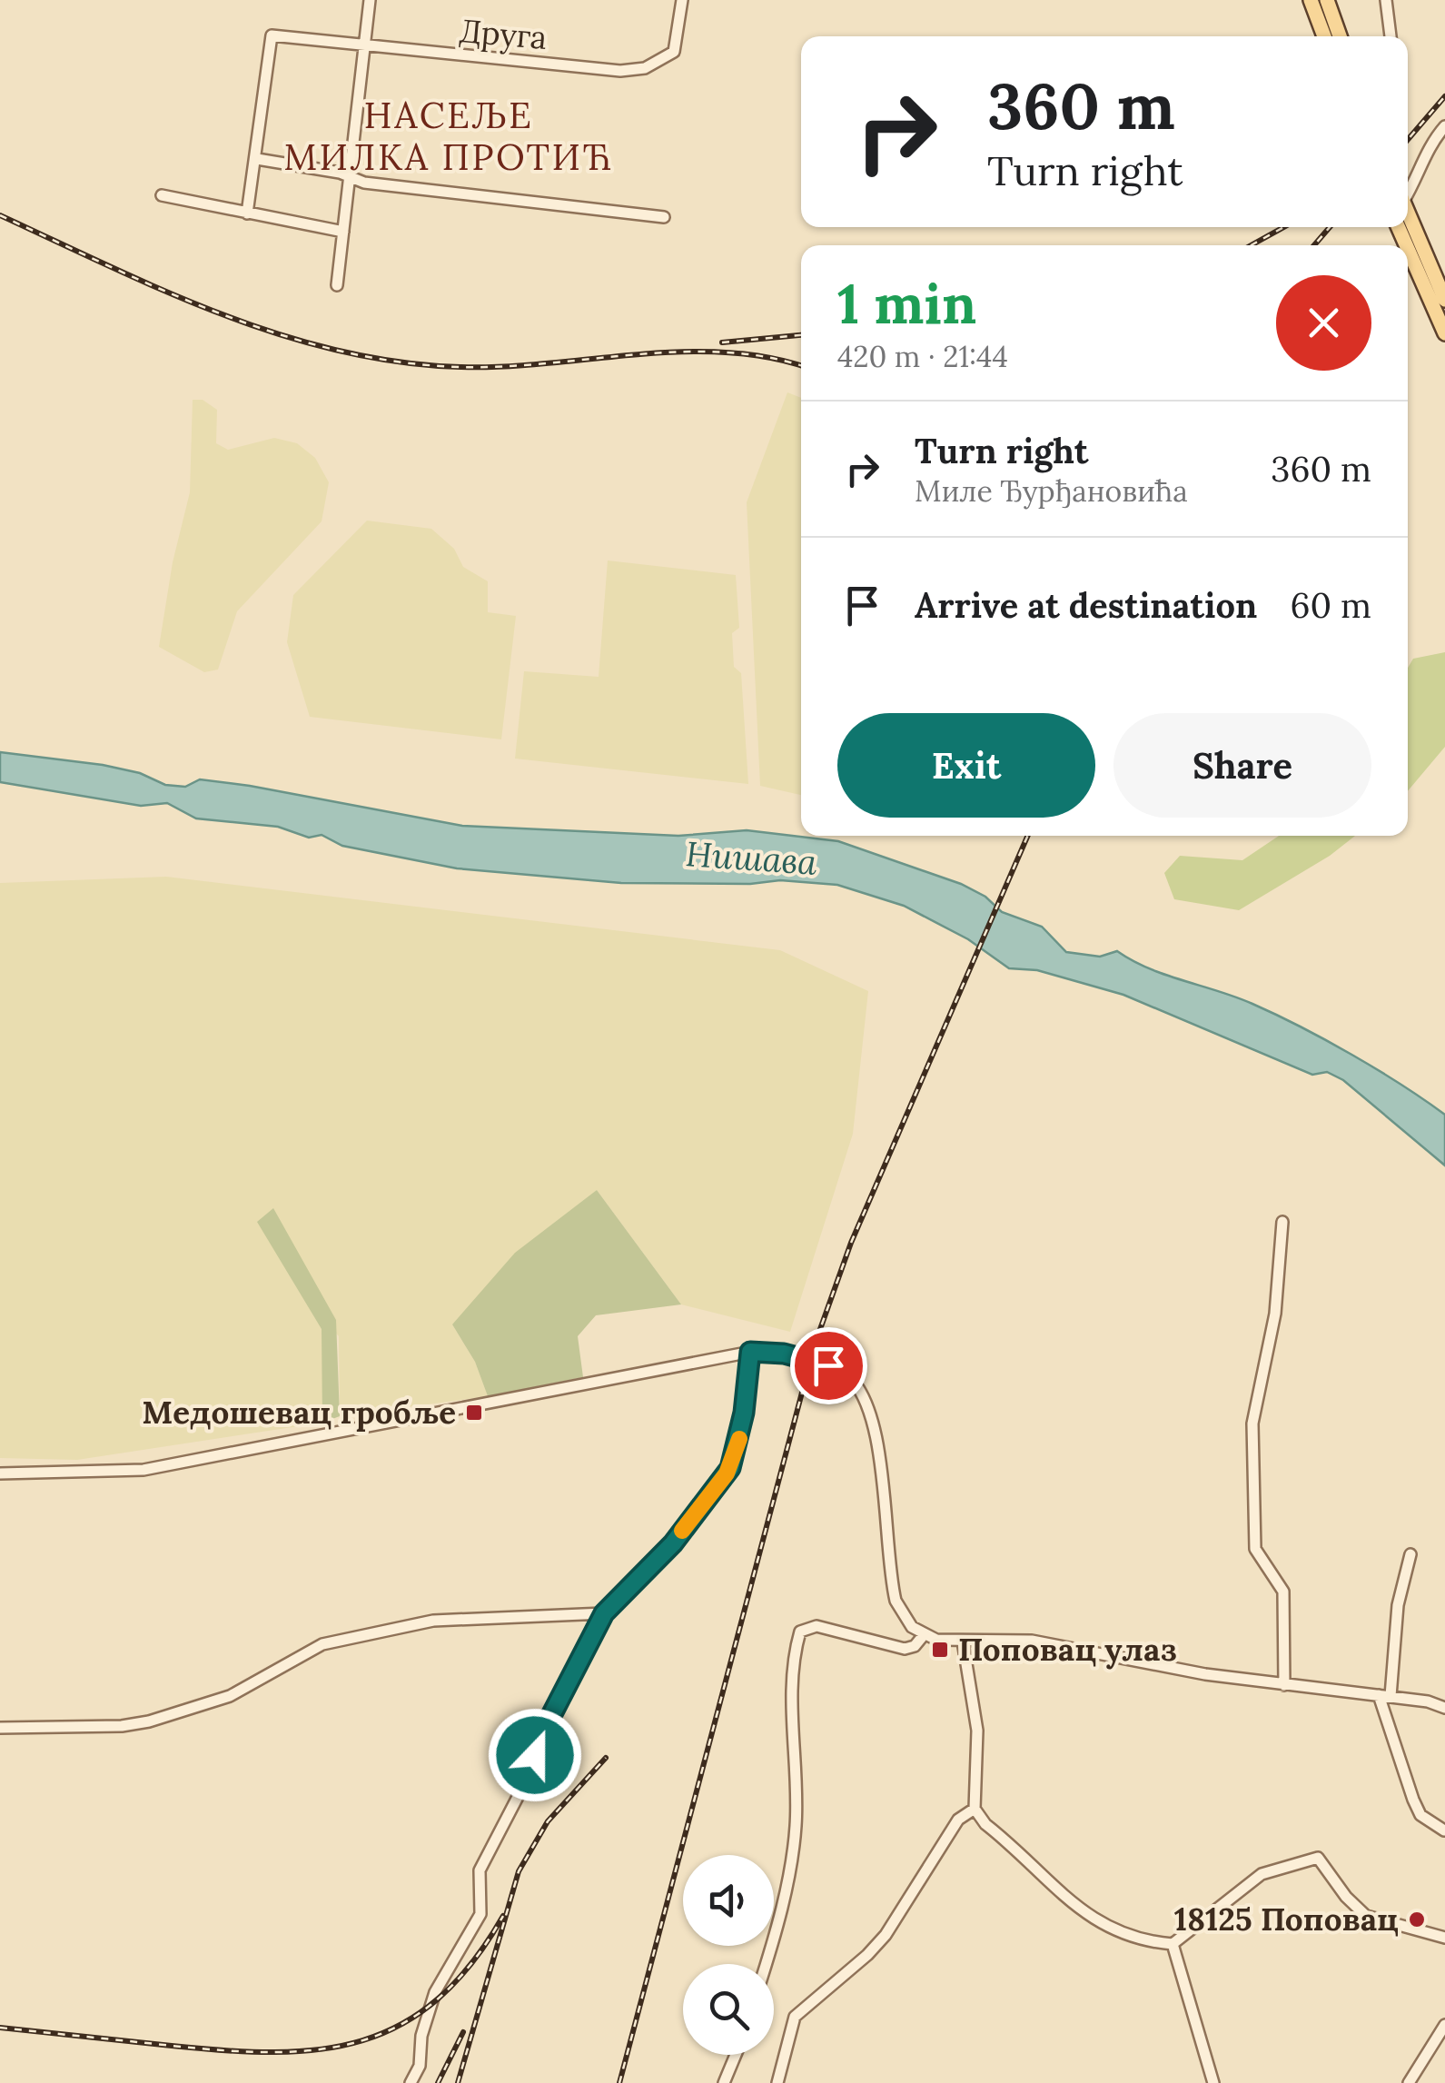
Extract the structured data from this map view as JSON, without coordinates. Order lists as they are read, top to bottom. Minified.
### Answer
{"streets":{"street":["Друга"]},"districts":["НАСЕЉЕ МИЛКА ПРОТИЋ"],"water":["Нишава"],"places":{"transit":["Медошевац гробље","Поповац улаз"],"other":["18125 Поповац"]},"page":{"turn":["360 m","Turn right"],"heading":["1 min","420 m · 21:44"],"list":[{"name":"Turn right","note":"Миле Ђурђановића","value":"360 m"},{"name":"Arrive at destination","value":"60 m"}],"buttons":["Exit","Share"]}}
